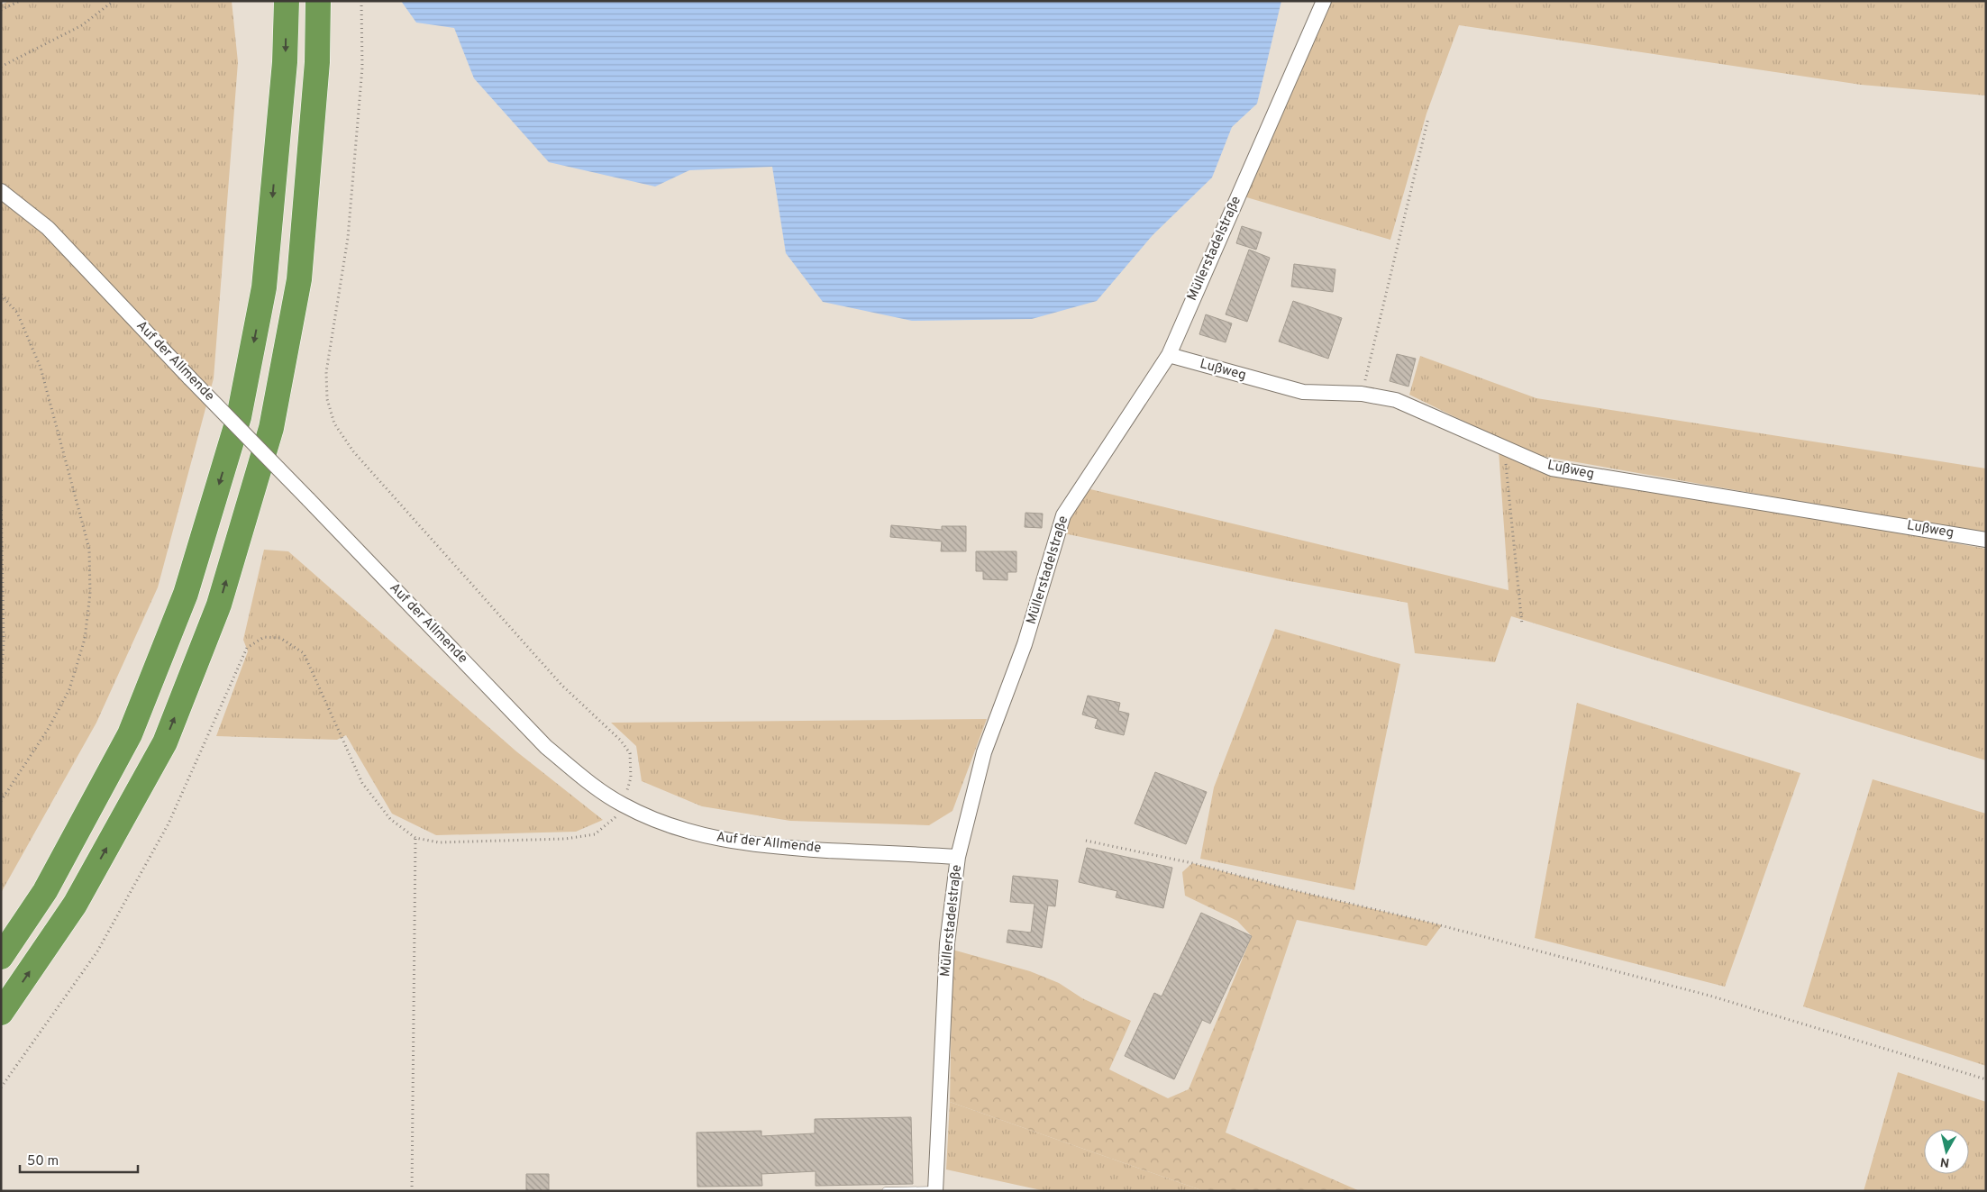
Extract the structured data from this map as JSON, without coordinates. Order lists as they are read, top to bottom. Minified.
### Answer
{"streets":{"street":["Müllerstadelstraße","Auf der Allmende","Lußweg"]},"crossings":[["Müllerstadelstraße","Auf der Allmende"],["Müllerstadelstraße","Lußweg"]],"scale_bar":"50 m","north":"bottom"}
